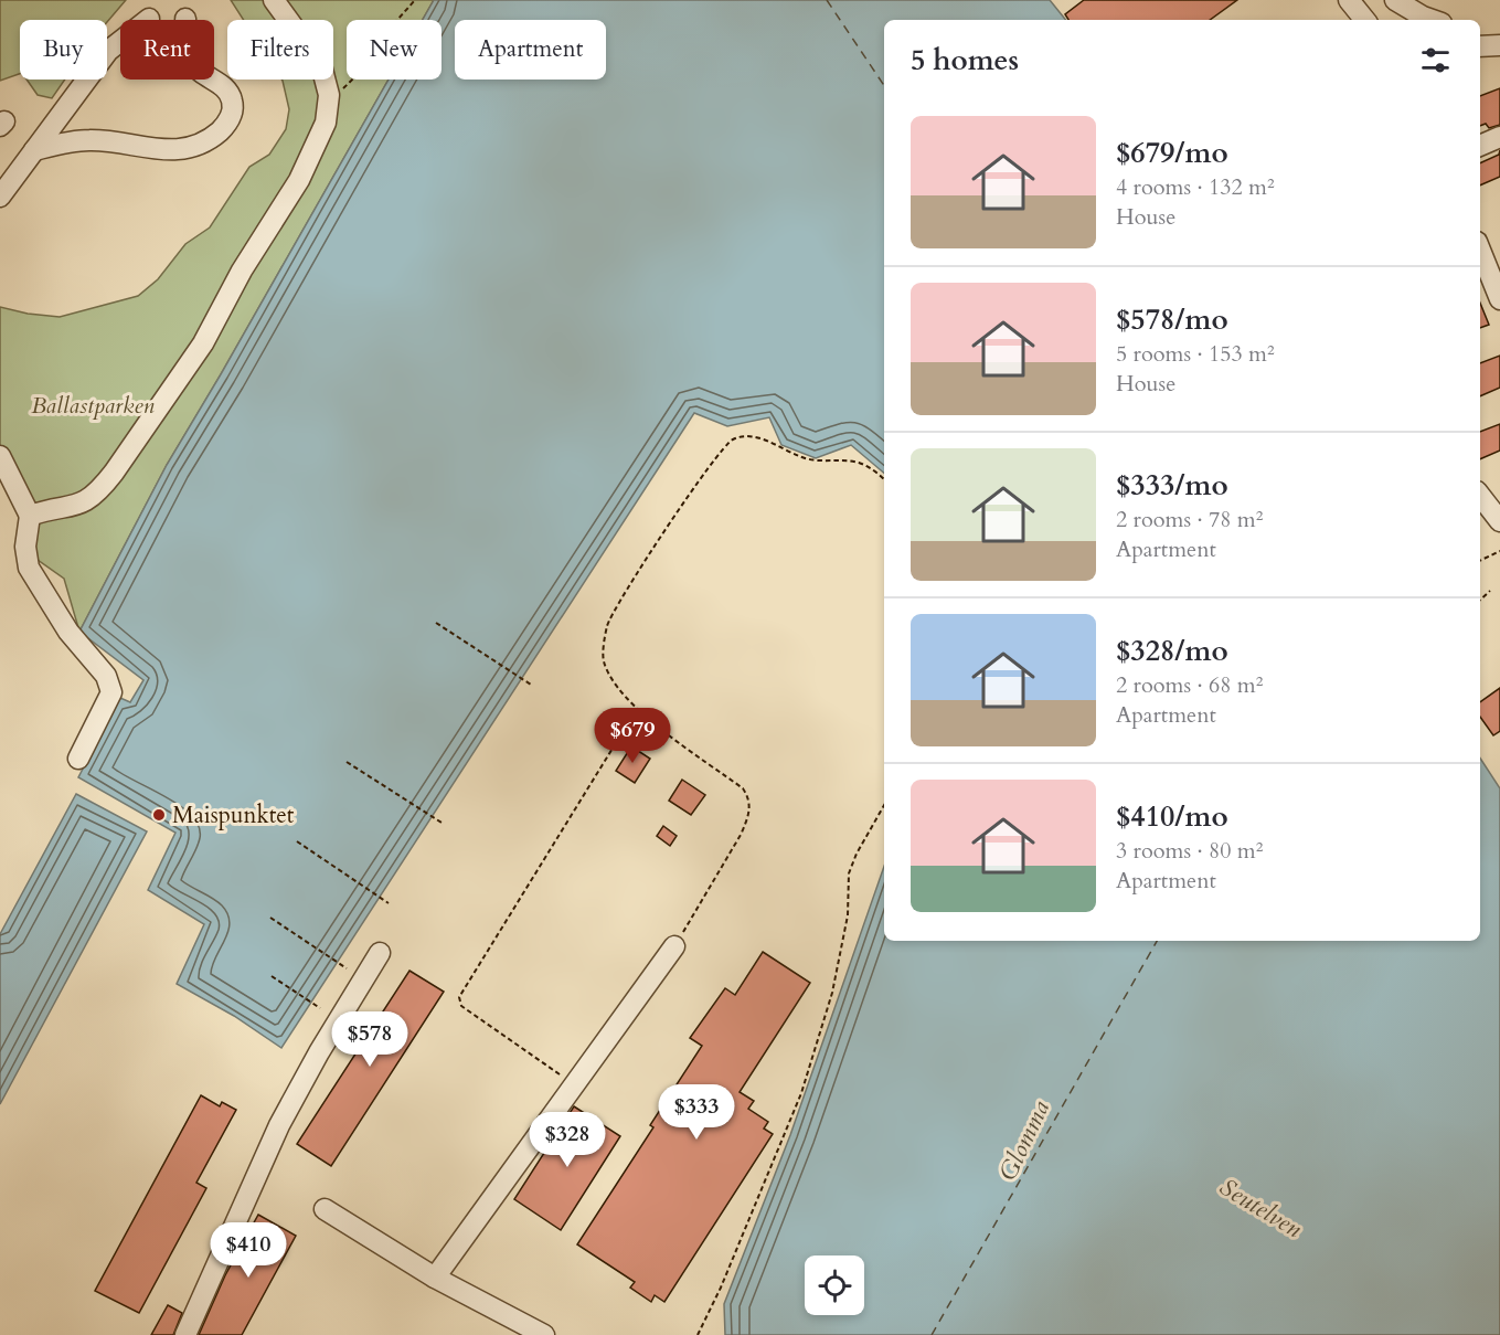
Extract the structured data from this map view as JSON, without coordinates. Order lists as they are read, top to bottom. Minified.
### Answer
{"water":["Glomma","Seutelven"],"parks":["Ballastparken"],"places":["Maispunktet"],"page":{"chip":["Buy","Rent","Filters","New","Apartment"],"heading":"5 homes","list":[{"name":"$679/mo","note":"4 rooms · 132 m² · House"},{"name":"$578/mo","note":"5 rooms · 153 m² · House"},{"name":"$333/mo","note":"2 rooms · 78 m² · Apartment"},{"name":"$328/mo","note":"2 rooms · 68 m² · Apartment"},{"name":"$410/mo","note":"3 rooms · 80 m² · Apartment"}],"price":["$679","$578","$333","$328","$410"]}}
